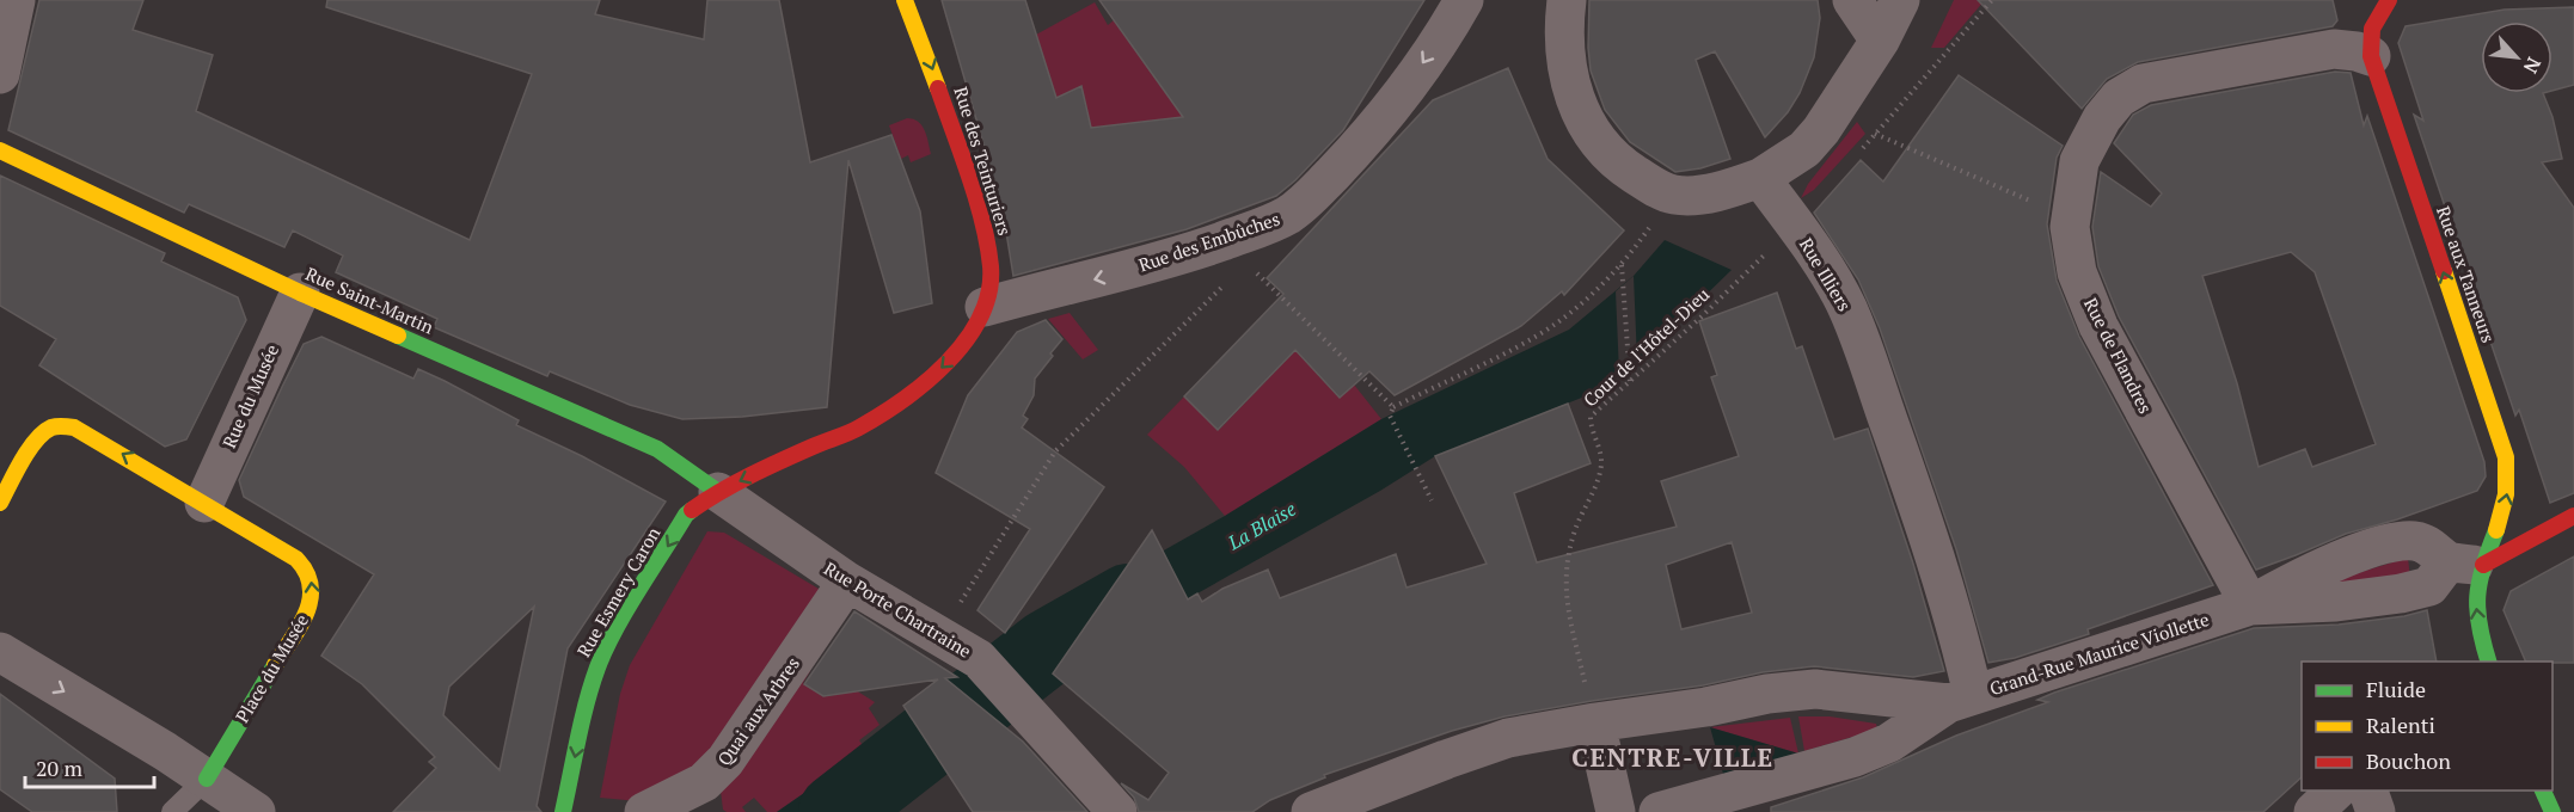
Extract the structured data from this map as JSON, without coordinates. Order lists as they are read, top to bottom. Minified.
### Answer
{"streets":{"street":["Rue des Teinturiers","Rue des Embûches","Rue Illiers","Rue aux Tanneurs","Rue Saint-Martin","Rue de Flandres","Rue du Musée","Rue Esmery Caron","Rue Porte Chartraine","Grand-Rue Maurice Viollette","Place du Musée","Quai aux Arbres"],"path":["Cour de l'Hôtel-Dieu"]},"crossings":[["Rue des Teinturiers","Rue des Embûches"],["Rue des Teinturiers","Rue Saint-Martin"],["Rue des Teinturiers","Rue Esmery Caron"],["Rue des Teinturiers","Rue Porte Chartraine"],["Rue Illiers","Cour de l'Hôtel-Dieu"],["Rue Illiers","Grand-Rue Maurice Viollette"],["Rue aux Tanneurs","Rue de Flandres"],["Rue aux Tanneurs","Grand-Rue Maurice Viollette"],["Rue Saint-Martin","Rue du Musée"],["Rue Saint-Martin","Rue Esmery Caron"],["Rue Saint-Martin","Rue Porte Chartraine"],["Cour de l'Hôtel-Dieu","Grand-Rue Maurice Viollette"],["Rue de Flandres","Grand-Rue Maurice Viollette"],["Rue du Musée","Place du Musée"],["Rue Esmery Caron","Rue Porte Chartraine"],["Rue Porte Chartraine","Quai aux Arbres"]],"one_way":["Rue des Teinturiers","Rue des Embûches","Rue aux Tanneurs","Rue Esmery Caron"],"districts":["CENTRE-VILLE"],"water":["La Blaise"],"legend":["Fluide","Ralenti","Bouchon"],"scale_bar":"20 m","north":"bottom right"}
